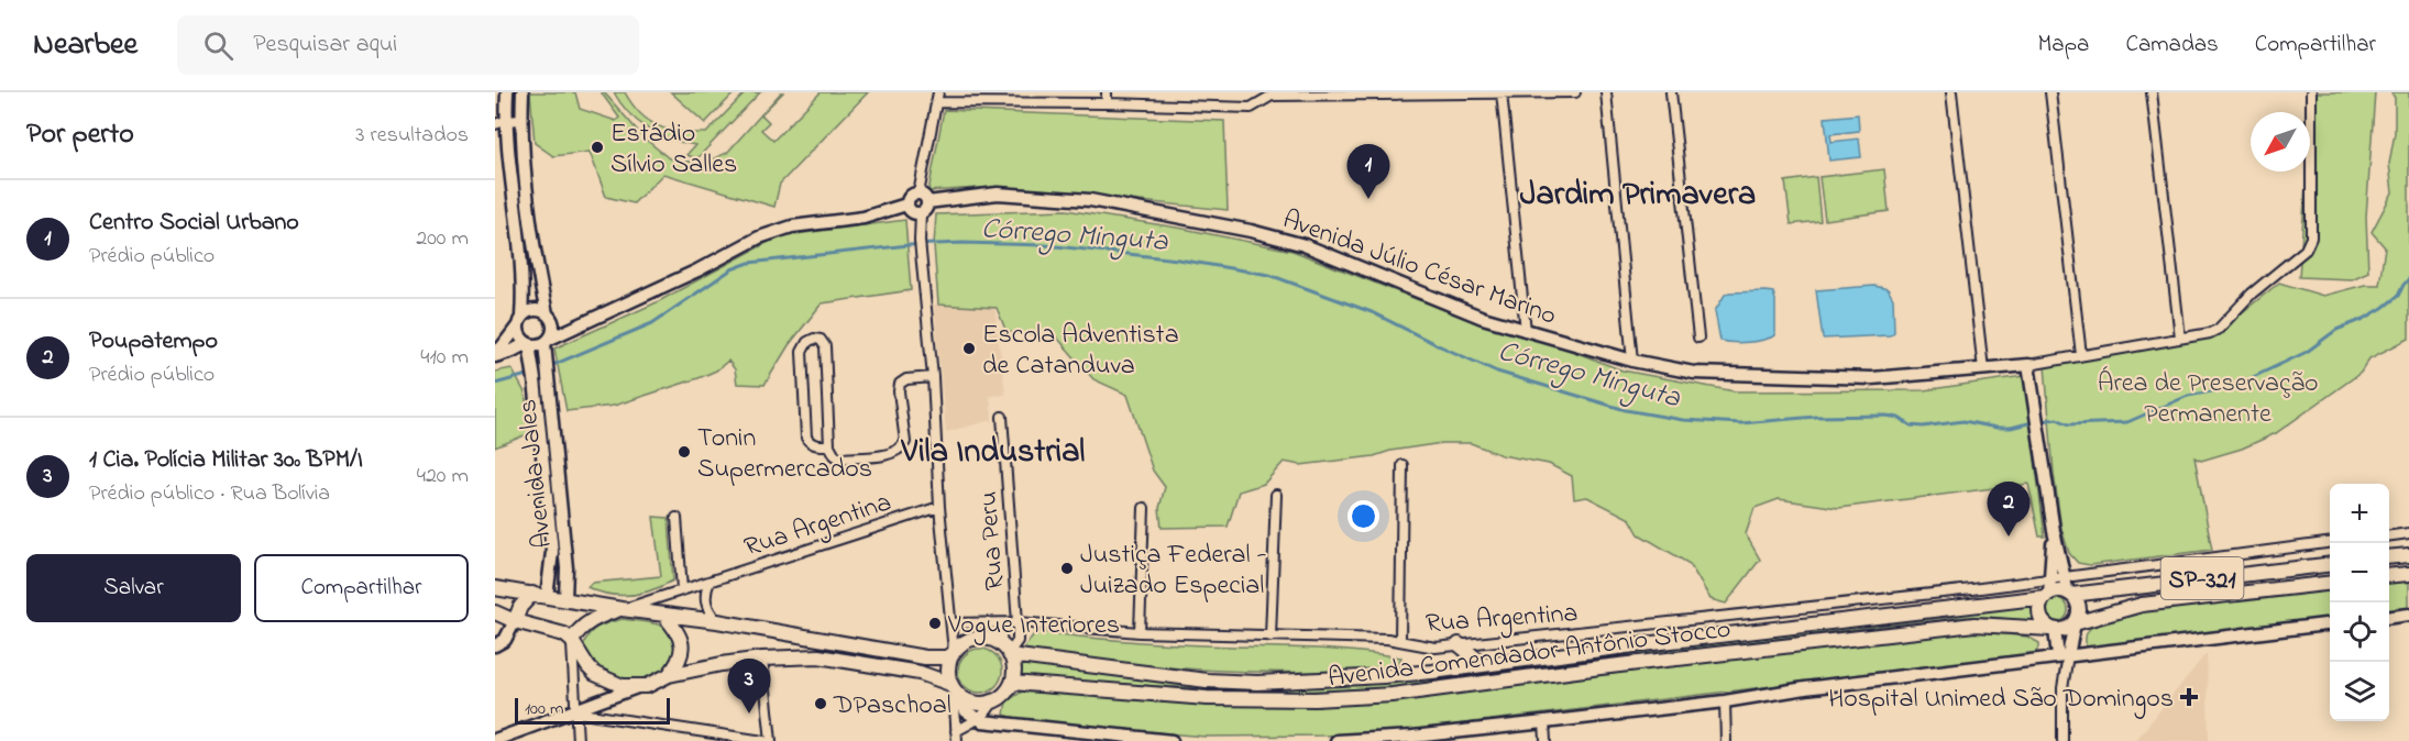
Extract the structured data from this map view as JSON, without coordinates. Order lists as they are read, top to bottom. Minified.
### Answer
{"streets":{"main road":["SP-321","Avenida Comendador Antônio Stocco"],"street":["Avenida Júlio César Marino","Avenida Jales","Rua Argentina","Rua Peru"]},"crossings":[["Rua Argentina","Rua Peru"],["Rua Argentina","SP-321"],["Rua Argentina","Avenida Comendador Antônio Stocco"],["Rua Peru","Avenida Comendador Antônio Stocco"],["SP-321","Avenida Comendador Antônio Stocco"]],"districts":["Jardim Primavera","Vila Industrial"],"water":["Córrego Minguta"],"parks":["Área de Preservação Permanente"],"places":{"other":["Estádio Sílvio Salles","Escola Adventista de Catanduva","Tonin Supermercados","Justiça Federal - Juizado Especial","Vogue Interiores","DPaschoal"],"health":["Hospital Unimed São Domingos"]},"scale_bar":"100 m","north":"bottom left","page":{"header":"Nearbee","search":"Pesquisar aqui","nav":["Mapa","Camadas","Compartilhar"],"heading":["Por perto","3 resultados"],"pins":["1","2","3"],"list":[{"mark":"1","name":"Centro Social Urbano","note":"Prédio público","value":"200 m"},{"mark":"2","name":"Poupatempo","note":"Prédio público","value":"410 m"},{"mark":"3","name":"1 Cia. Polícia Militar 30º BPM/I","note":"Prédio público · Rua Bolívia","value":"420 m"}],"map_buttons":["+","−"],"buttons":["Salvar","Compartilhar"],"scale":"100 m"}}
